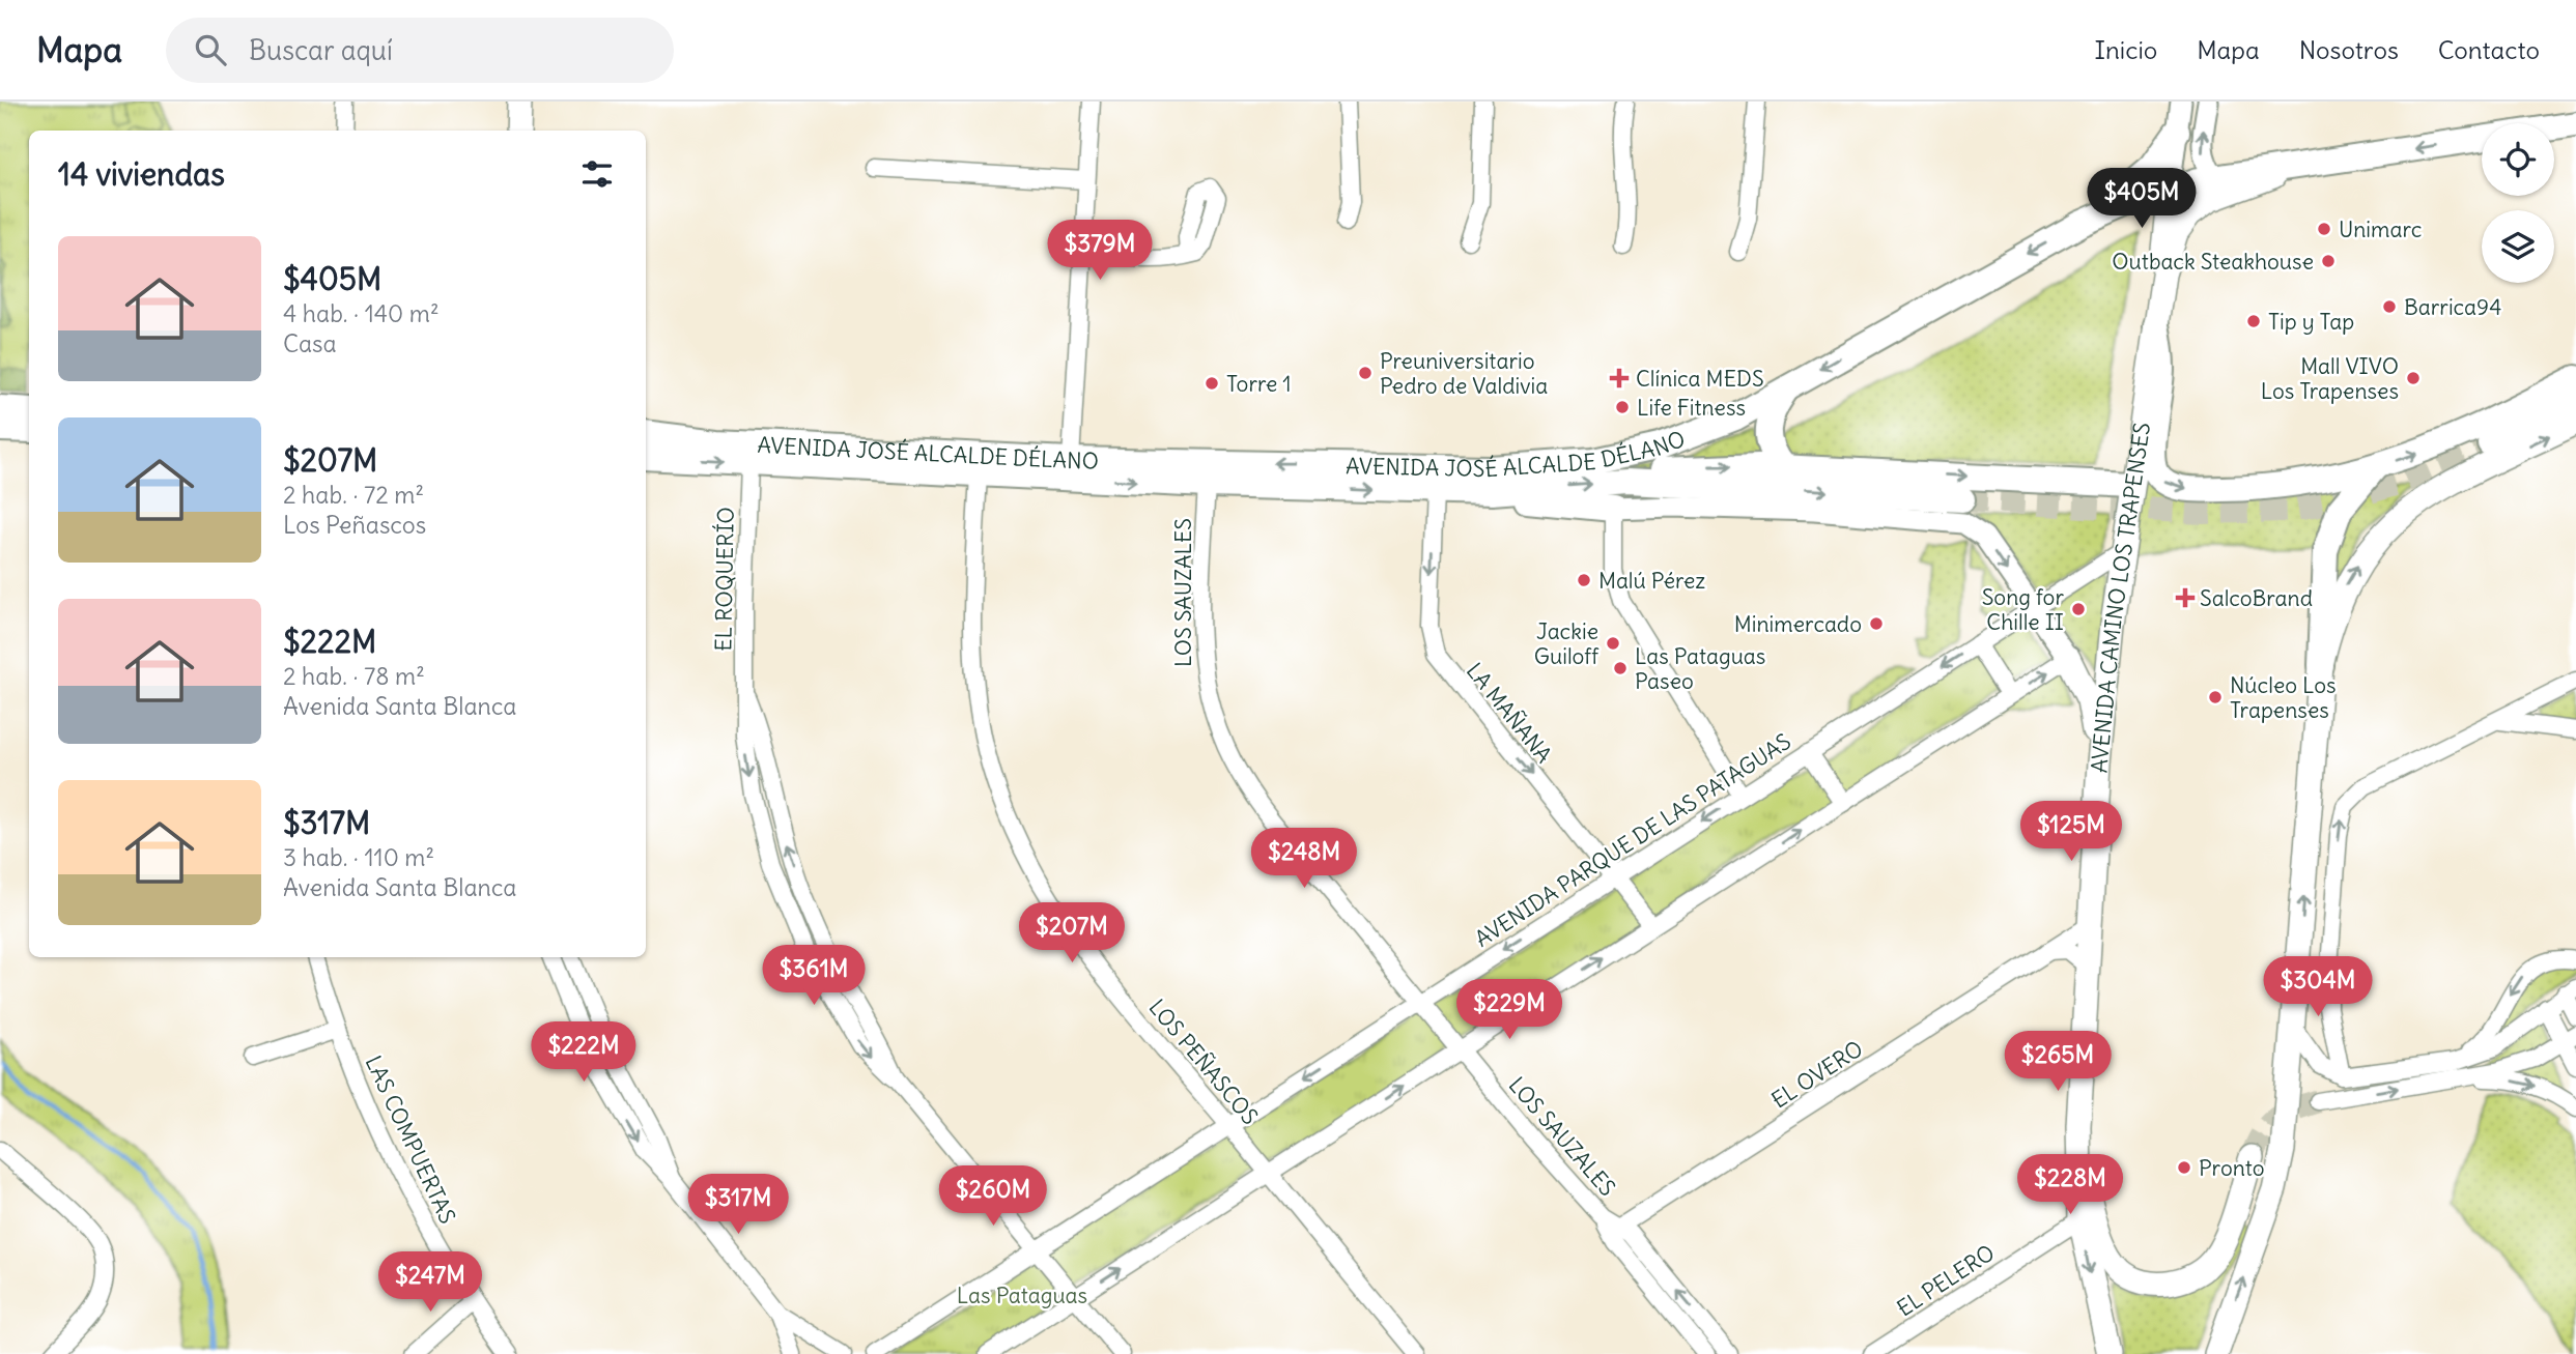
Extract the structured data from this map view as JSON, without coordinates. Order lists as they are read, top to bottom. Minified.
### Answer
{"streets":{"main road":["AVENIDA JOSÉ ALCALDE DÉLANO","AVENIDA CAMINO LOS TRAPENSES"],"street":["EL ROQUERÍO","LOS SAUZALES","LA MAÑANA","AVENIDA PARQUE DE LAS PATAGUAS","LOS PEÑASCOS","EL OVERO","LAS COMPUERTAS","EL PELERO"]},"crossings":[["AVENIDA JOSÉ ALCALDE DÉLANO","EL ROQUERÍO"],["AVENIDA JOSÉ ALCALDE DÉLANO","LOS SAUZALES"],["AVENIDA JOSÉ ALCALDE DÉLANO","AVENIDA CAMINO LOS TRAPENSES"],["AVENIDA JOSÉ ALCALDE DÉLANO","LA MAÑANA"],["AVENIDA JOSÉ ALCALDE DÉLANO","LOS PEÑASCOS"],["EL ROQUERÍO","AVENIDA PARQUE DE LAS PATAGUAS"],["LOS SAUZALES","AVENIDA PARQUE DE LAS PATAGUAS"],["LOS SAUZALES","EL OVERO"],["AVENIDA CAMINO LOS TRAPENSES","AVENIDA PARQUE DE LAS PATAGUAS"],["AVENIDA CAMINO LOS TRAPENSES","EL OVERO"],["AVENIDA CAMINO LOS TRAPENSES","EL PELERO"],["LA MAÑANA","AVENIDA PARQUE DE LAS PATAGUAS"],["AVENIDA PARQUE DE LAS PATAGUAS","LOS PEÑASCOS"]],"one_way":["LA MAÑANA"],"parks":["Las Pataguas"],"places":{"other":["Unimarc","Outback Steakhouse","Barrica94","Tip y Tap","Preuniversitario Pedro de Valdivia","Mall VIVO Los Trapenses","Torre 1","Life Fitness","Malú Pérez","Song for Chille II","Minimercado","Jackie Guiloff","Las Pataguas Paseo","Núcleo Los Trapenses","Pronto"],"health":["Clínica MEDS","SalcoBrand"]},"page":{"header":"Mapa","search":"Buscar aquí","nav":["Inicio","Mapa","Nosotros","Contacto"],"heading":"14 viviendas","price":["$405M","$379M","$125M","$248M","$207M","$361M","$304M","$229M","$222M","$265M","$228M","$260M","$317M","$247M"],"list":[{"name":"$405M","note":"4 hab. · 140 m² · Casa"},{"name":"$207M","note":"2 hab. · 72 m² · Los Peñascos"},{"name":"$222M","note":"2 hab. · 78 m² · Avenida Santa Blanca"},{"name":"$317M","note":"3 hab. · 110 m² · Avenida Santa Blanca"}]}}
